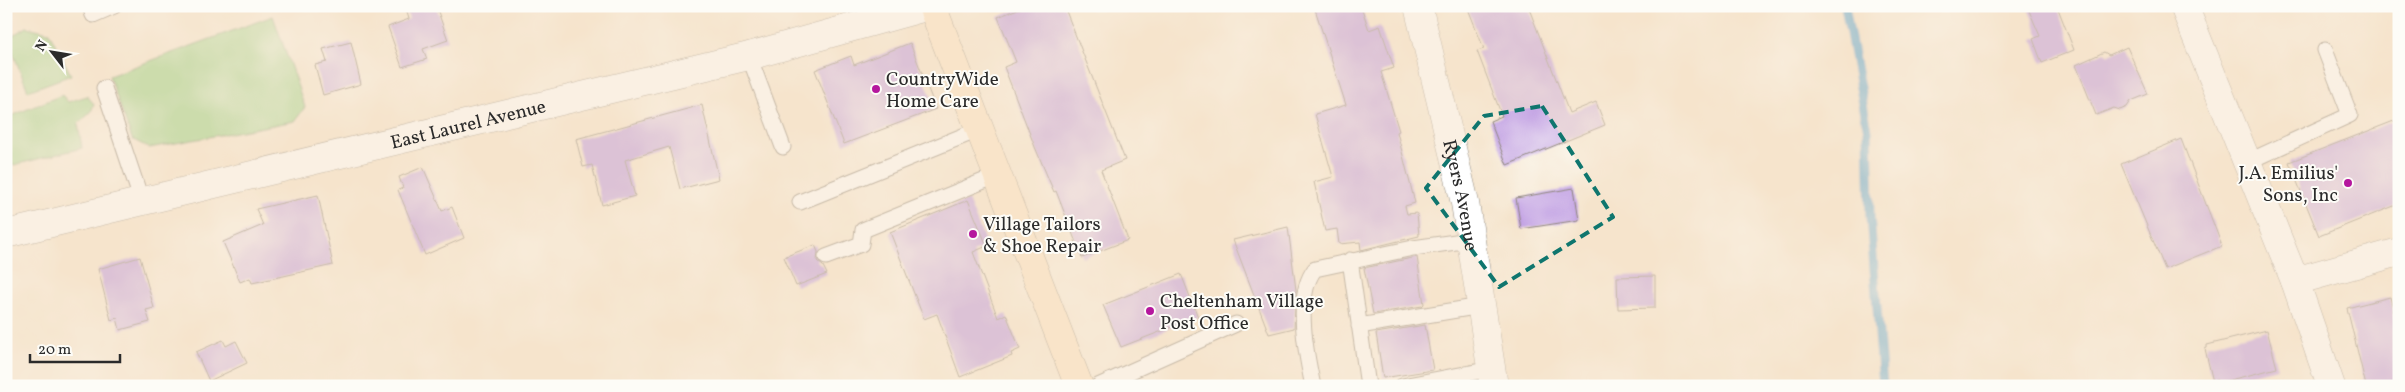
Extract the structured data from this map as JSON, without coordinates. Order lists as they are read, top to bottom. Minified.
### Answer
{"streets":{"street":["East Laurel Avenue","Ryers Avenue"]},"places":["CountryWide Home Care","J.A. Emilius' Sons, Inc","Village Tailors & Shoe Repair","Cheltenham Village Post Office"],"scale_bar":"20 m","north":"top left"}
